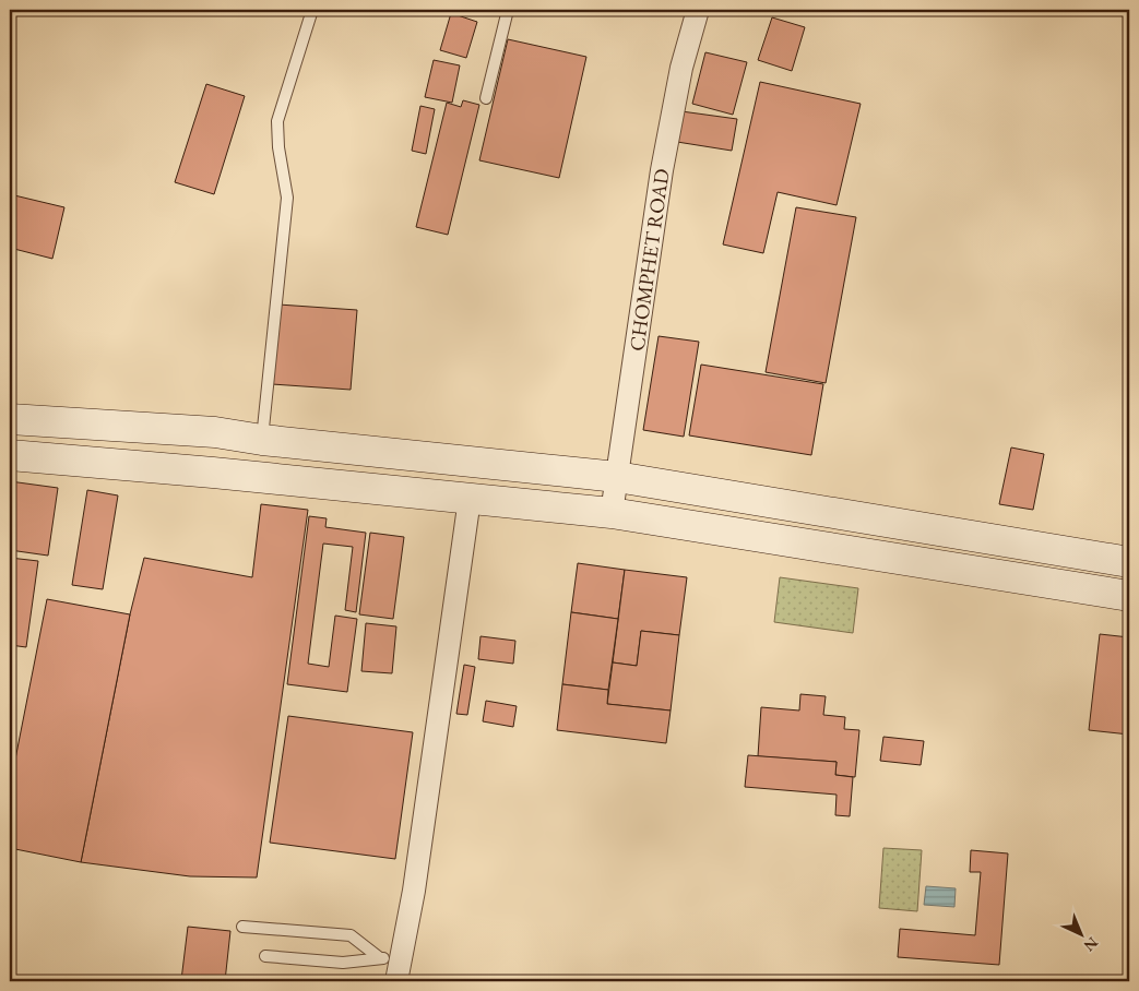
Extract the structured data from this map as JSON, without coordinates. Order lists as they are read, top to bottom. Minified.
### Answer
{"streets":{"street":["CHOMPHET ROAD"]},"north":"bottom right"}
